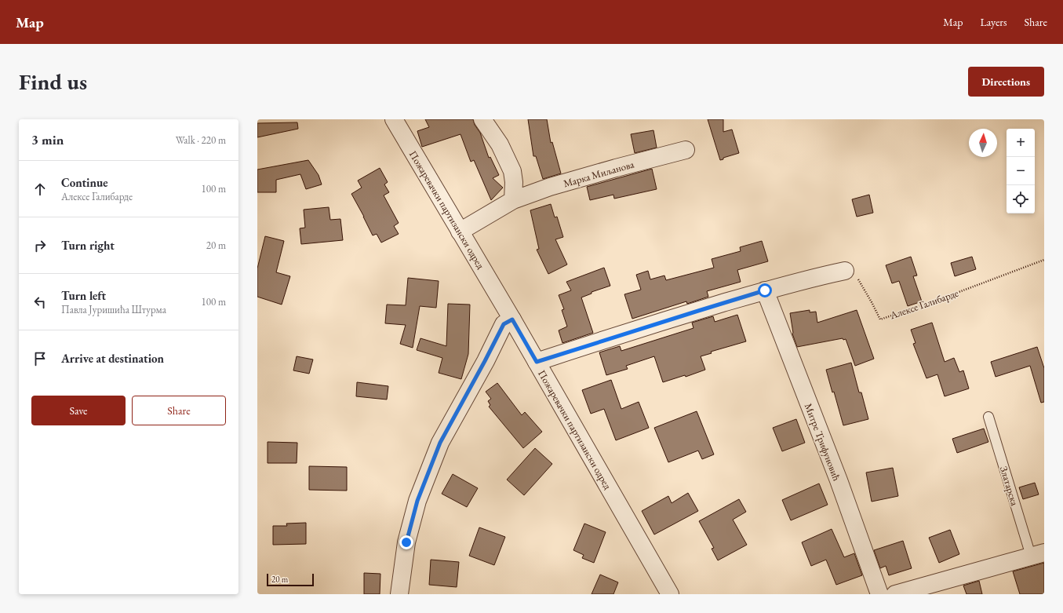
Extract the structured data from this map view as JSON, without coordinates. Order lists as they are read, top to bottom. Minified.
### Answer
{"streets":{"street":["Марка Миљанова","Пожаревачки партизански одред","Митре Трифуновић","Златарска"],"path":["Алексе Галибарде"]},"crossings":[["Марка Миљанова","Пожаревачки партизански одред"]],"scale_bar":"20 m","north":"top","page":{"header":"Map","nav":["Map","Layers","Share"],"buttons":["Directions",["Save","Share"]],"title":"Find us","heading":["3 min","Walk · 220 m"],"map_buttons":["+","−"],"list":[["Continue","Алексе Галибарде","100 m"],["Turn right","20 m"],["Turn left","Павла Јуришића Штурма","100 m"],"Arrive at destination"],"scale":"20 m"}}
